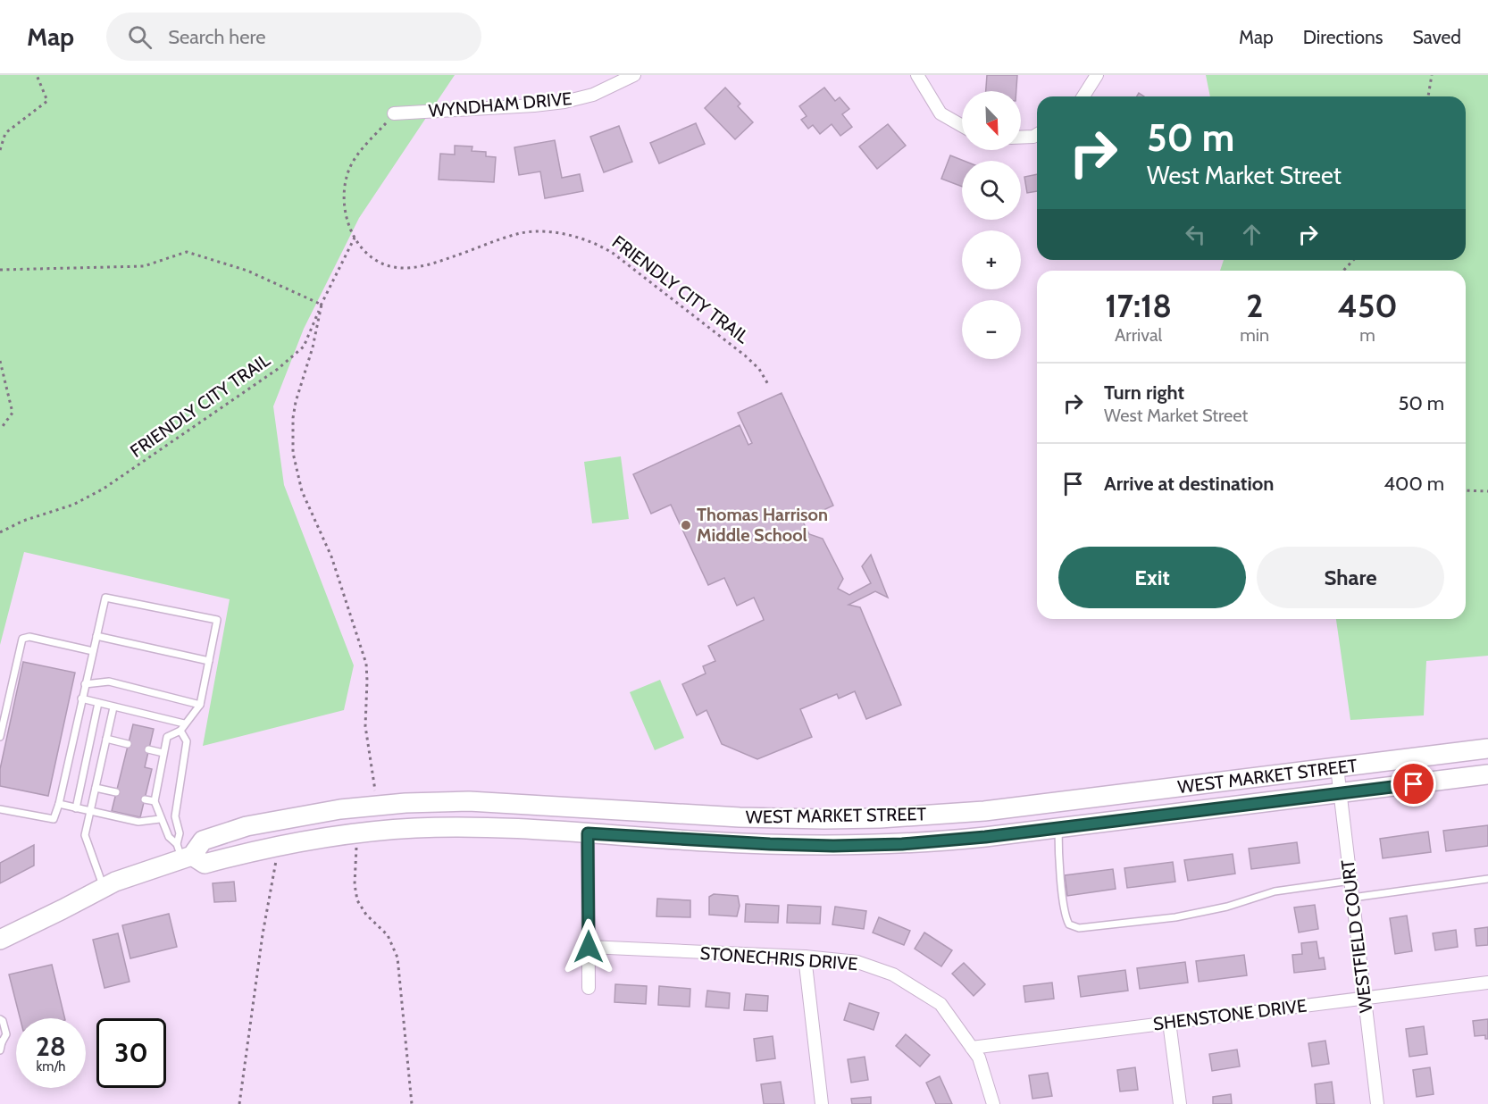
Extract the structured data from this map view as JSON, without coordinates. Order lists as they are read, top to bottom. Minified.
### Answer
{"streets":{"main road":["WEST MARKET STREET"],"street":["WYNDHAM DRIVE","WESTFIELD COURT","STONECHRIS DRIVE","SHENSTONE DRIVE"],"path":["FRIENDLY CITY TRAIL"]},"crossings":[["WYNDHAM DRIVE","FRIENDLY CITY TRAIL"],["WEST MARKET STREET","WESTFIELD COURT"],["WESTFIELD COURT","SHENSTONE DRIVE"],["STONECHRIS DRIVE","SHENSTONE DRIVE"]],"places":["Thomas Harrison Middle School"],"north":"bottom right","page":{"header":"Map","search":"Search here","nav":["Map","Directions","Saved"],"map_buttons":["+","−"],"turn":["50 m","West Market Street"],"eta":["17:18","Arrival","2","min","450","m"],"list":[{"name":"Turn right","note":"West Market Street","value":"50 m"},{"name":"Arrive at destination","value":"400 m"}],"buttons":["Exit","Share"],"speed":"28 km/h","limit":"30"}}
